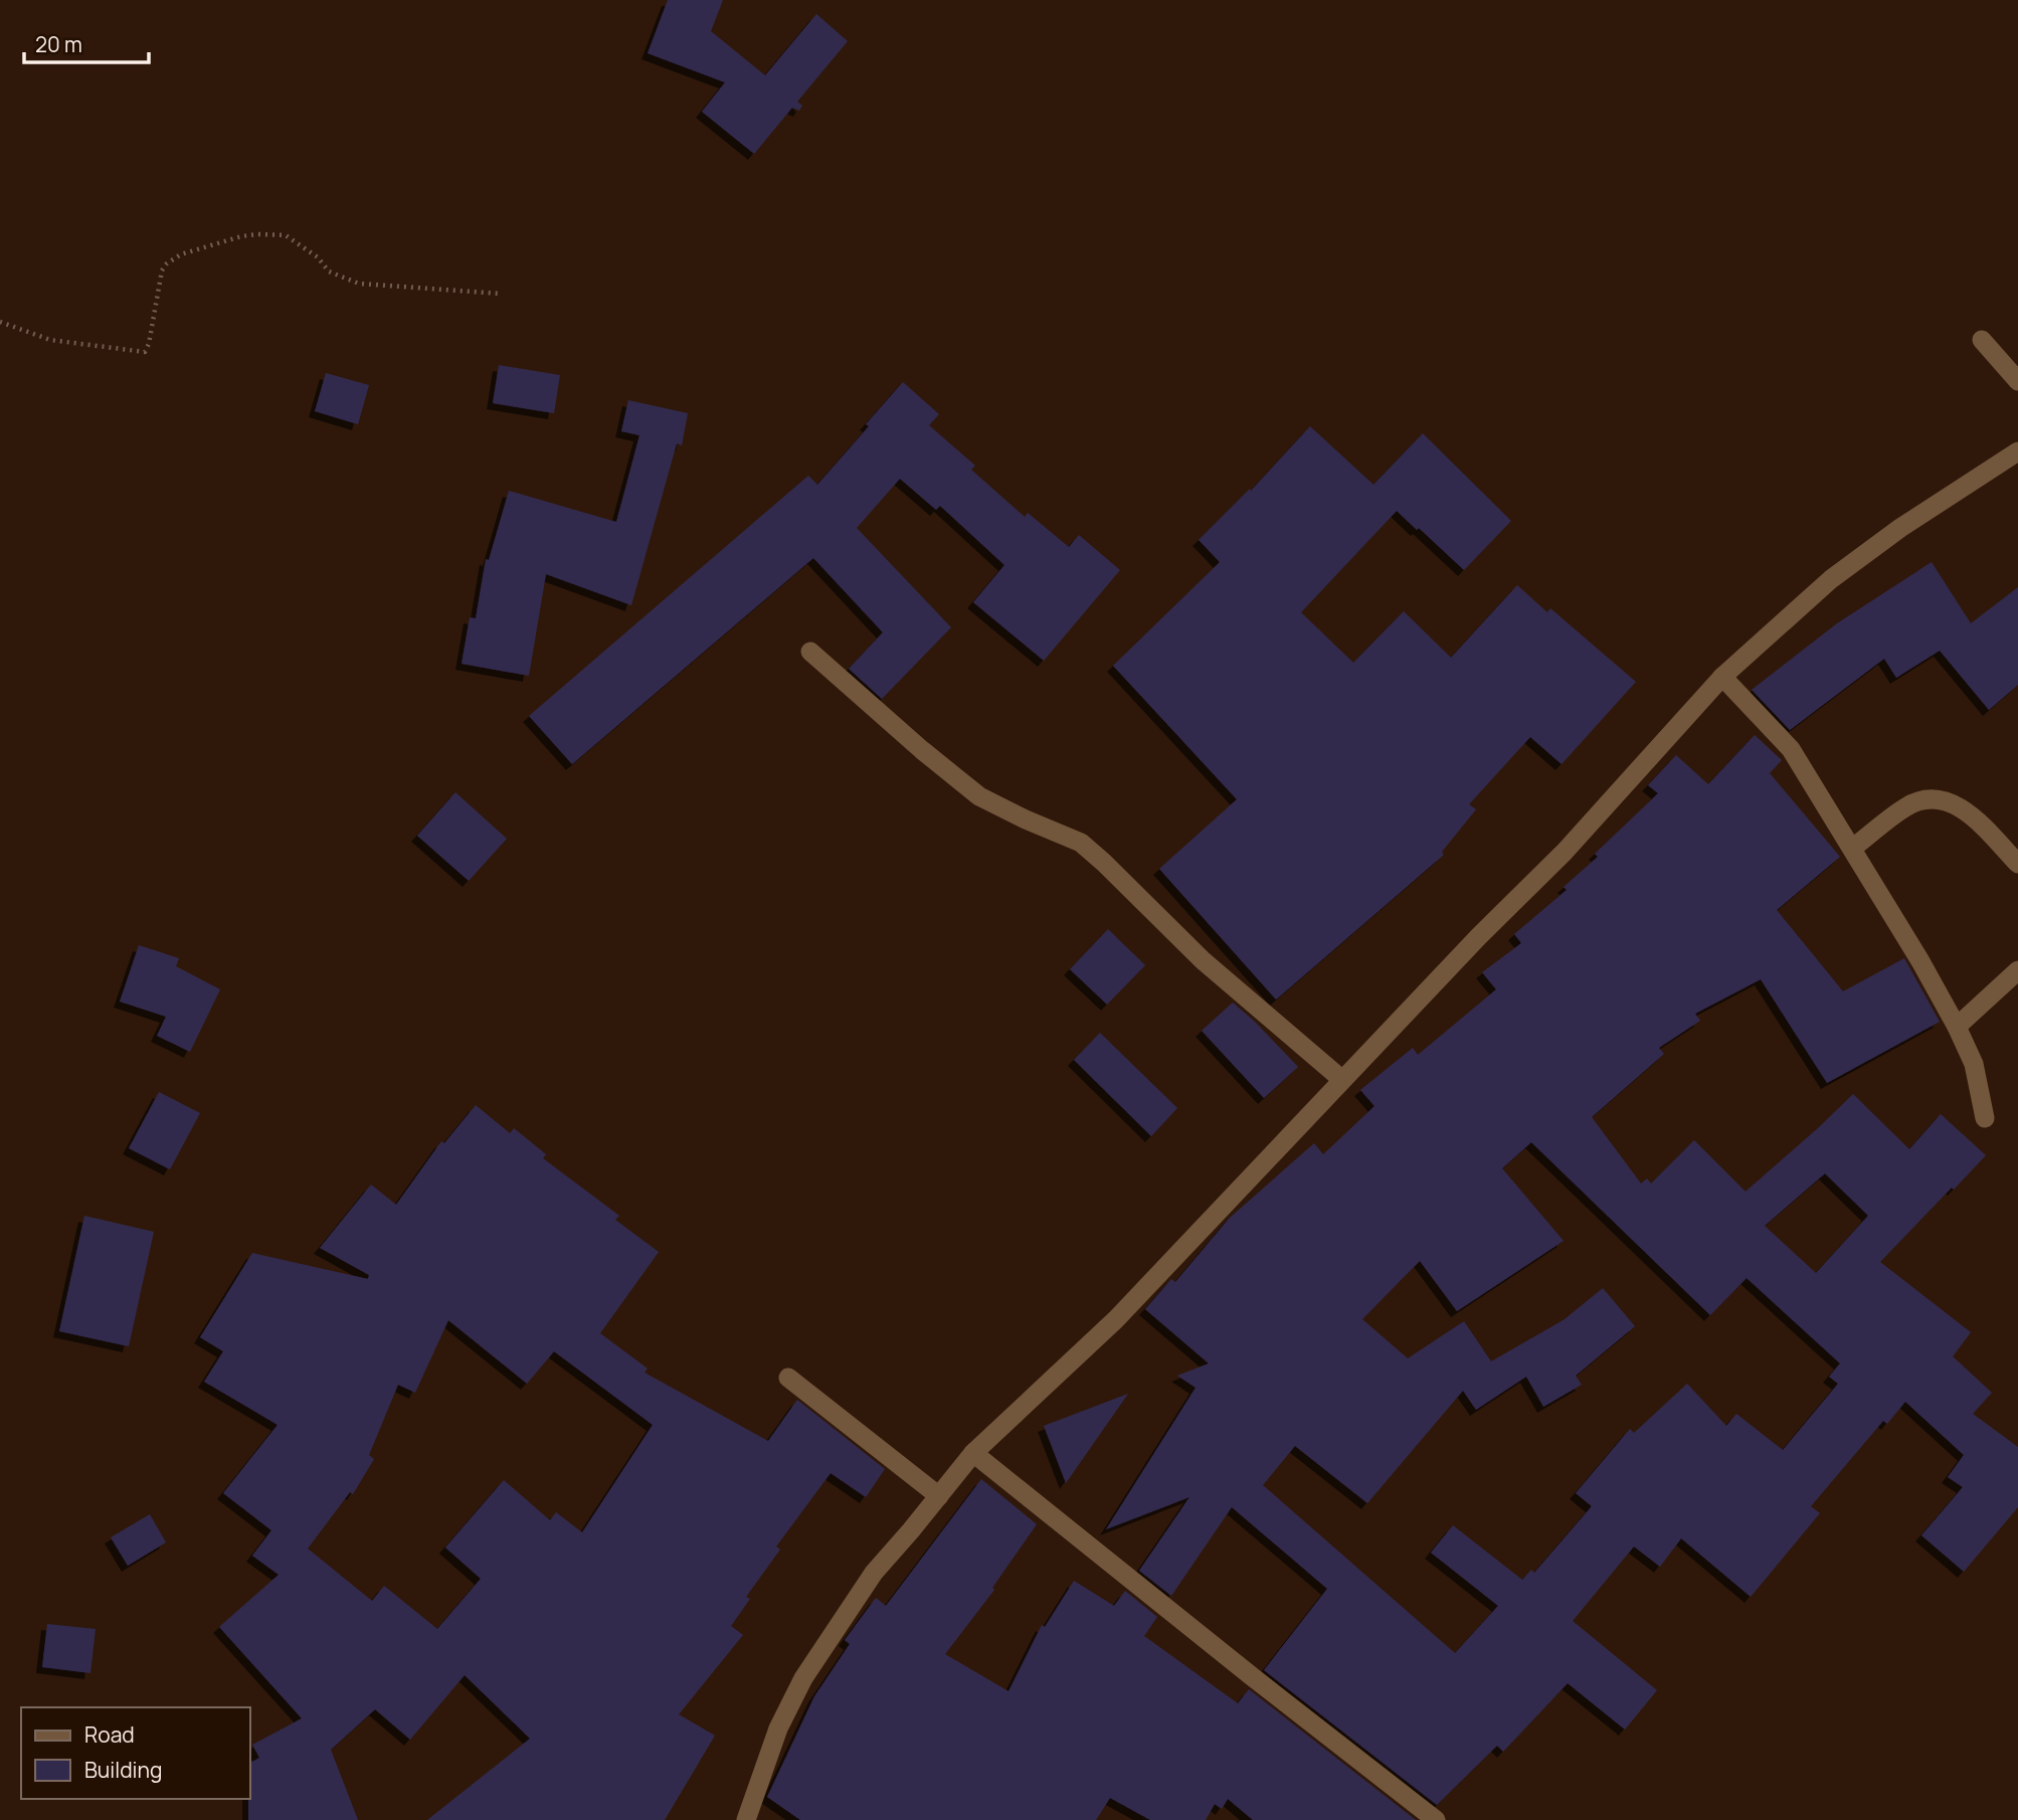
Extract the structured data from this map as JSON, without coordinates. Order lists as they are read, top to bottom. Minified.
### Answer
{"legend":["Road","Building"],"scale_bar":"20 m"}
